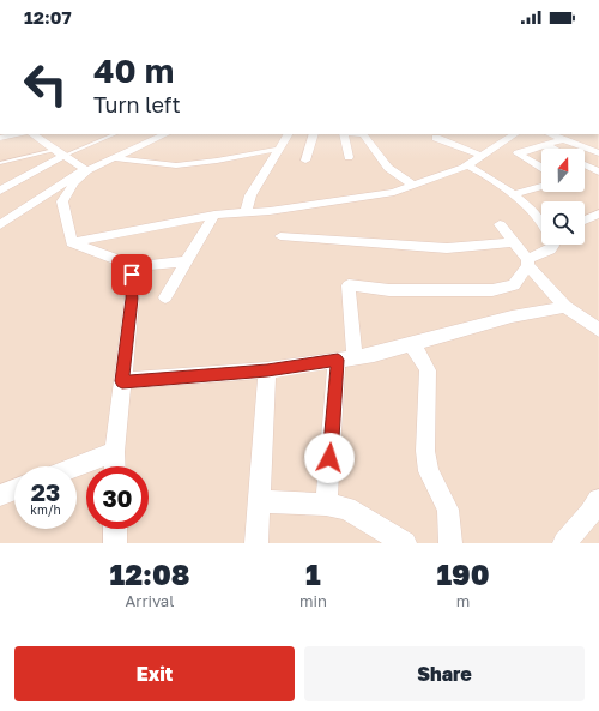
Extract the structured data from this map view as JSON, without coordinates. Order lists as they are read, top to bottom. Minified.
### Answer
{"north":"top","page":{"status":"12:07","turn":["40 m","Turn left"],"speed":"23 km/h","limit":"30","eta":["12:08","Arrival","1","min","190","m"],"buttons":["Exit","Share"]}}
